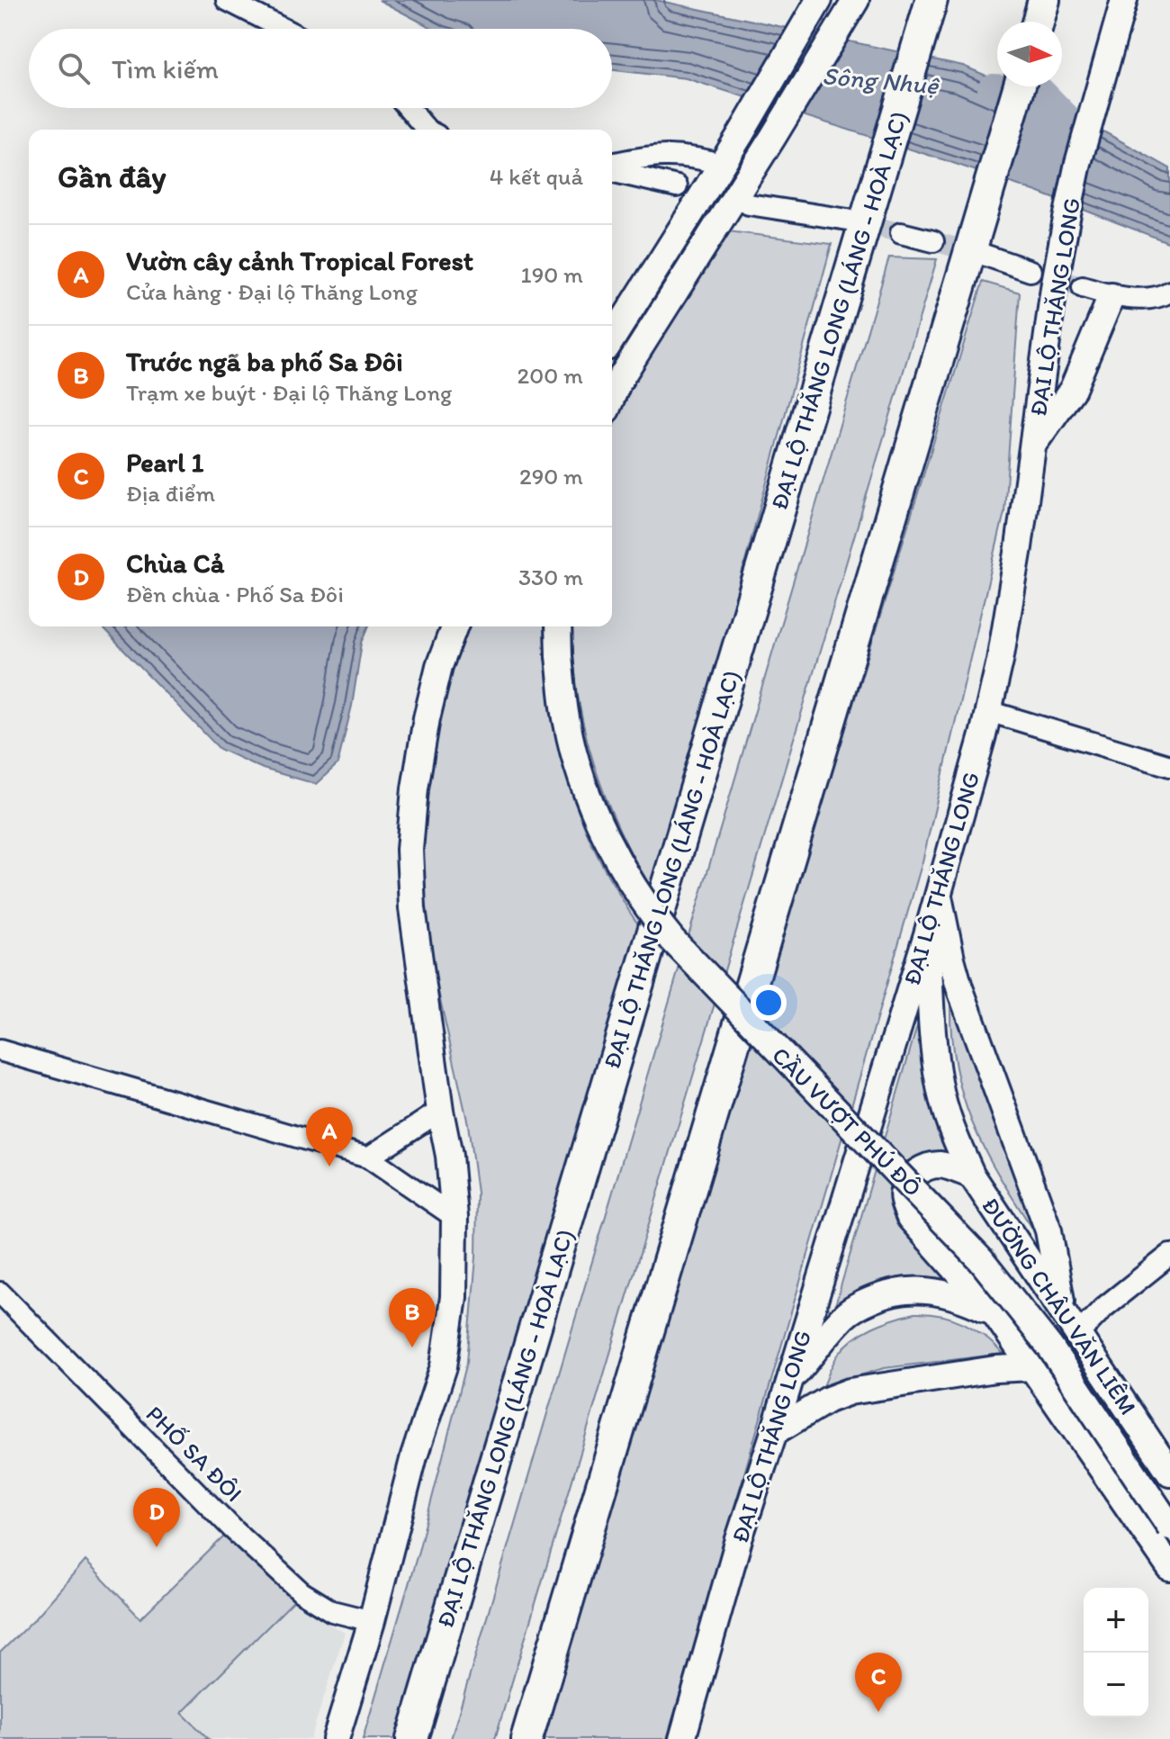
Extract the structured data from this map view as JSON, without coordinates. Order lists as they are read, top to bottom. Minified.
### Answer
{"streets":{"highway":["ĐẠI LỘ THĂNG LONG (LÁNG - HOÀ LẠC)"],"main road":["ĐẠI LỘ THĂNG LONG","CẦU VƯỢT PHÚ ĐÔ","ĐƯỜNG CHÂU VĂN LIÊM"],"street":["PHỐ SA ĐÔI"]},"crossings":[["ĐẠI LỘ THĂNG LONG","ĐƯỜNG CHÂU VĂN LIÊM"]],"water":["Sông Nhuệ"],"north":"right","page":{"search":"Tìm kiếm","heading":["Gần đây","4 kết quả"],"list":[{"mark":"A","name":"Vườn cây cảnh Tropical Forest","note":"Cửa hàng · Đại lộ Thăng Long","value":"190 m"},{"mark":"B","name":"Trước ngã ba phố Sa Đôi","note":"Trạm xe buýt · Đại lộ Thăng Long","value":"200 m"},{"mark":"C","name":"Pearl 1","note":"Địa điểm","value":"290 m"},{"mark":"D","name":"Chùa Cả","note":"Đền chùa · Phố Sa Đôi","value":"330 m"}],"pins":["A","B","D","C"],"map_buttons":["+","−"]}}
